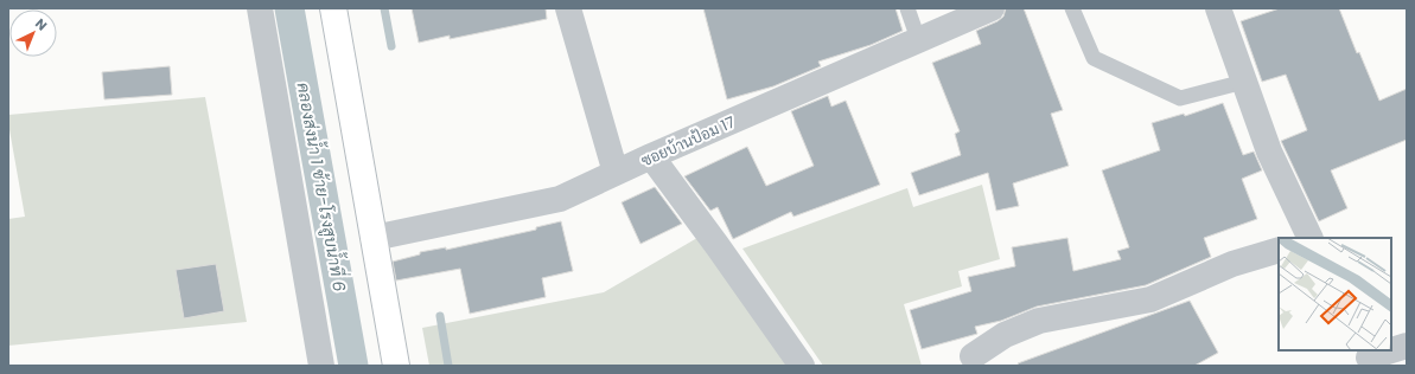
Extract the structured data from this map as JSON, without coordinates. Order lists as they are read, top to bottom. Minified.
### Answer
{"streets":{"street":["ซอยบ้านป้อม 17"]},"water":["คลองส่งน้ำ 1 ซ้าย-โรงสูบน้ำที่ 6"],"north":"top right"}
